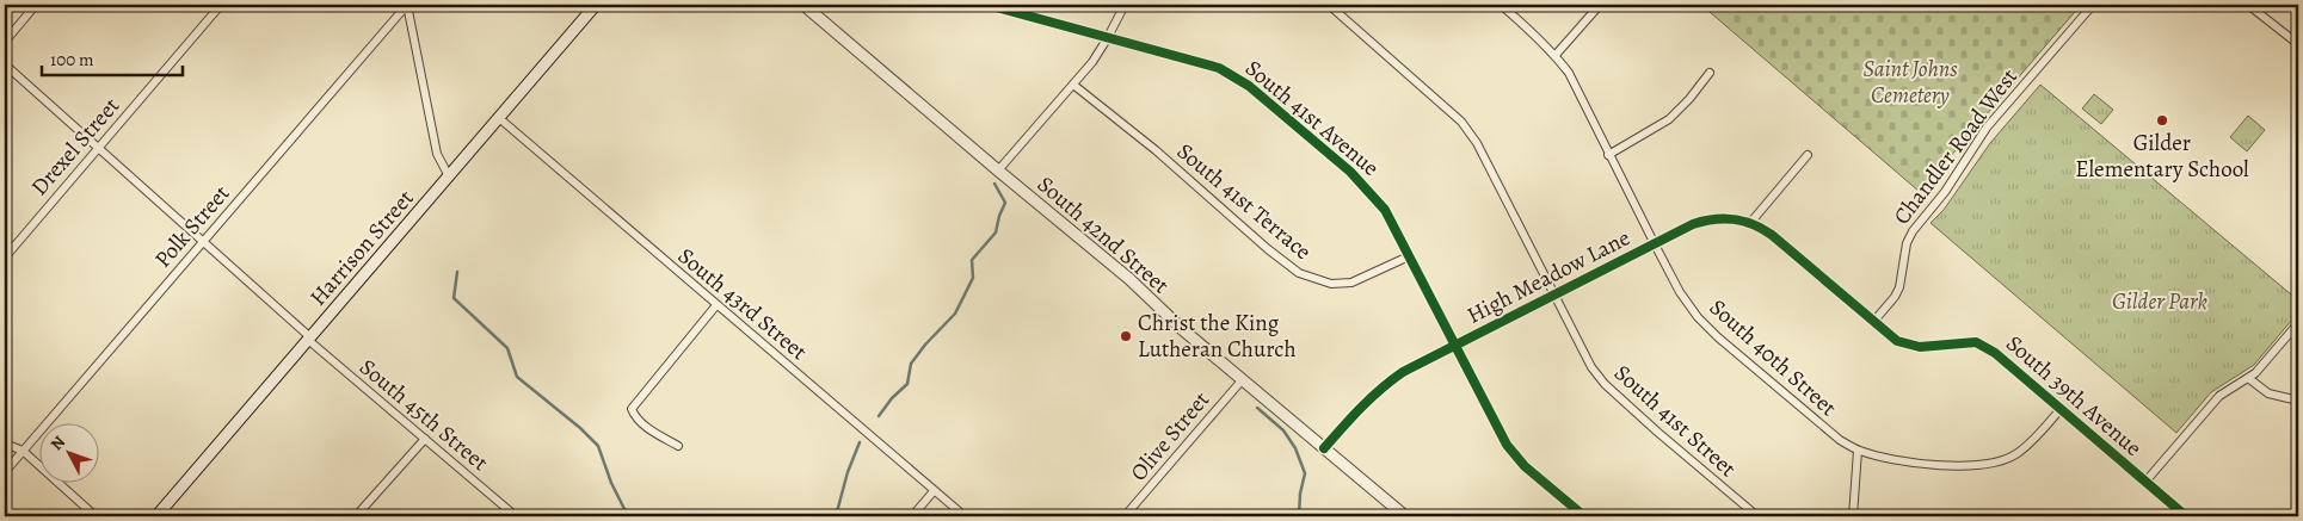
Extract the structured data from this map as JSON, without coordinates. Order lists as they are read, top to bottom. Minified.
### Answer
{"streets":{"street":["South 41st Avenue","Drexel Street","Chandler Road West","South 41st Terrace","Polk Street","South 42nd Street","Harrison Street","High Meadow Lane","South 43rd Street","South 40th Street","South 39th Avenue","South 45th Street","South 41st Street","Olive Street"]},"crossings":[["South 41st Avenue","South 41st Terrace"],["South 41st Avenue","High Meadow Lane"],["Drexel Street","South 45th Street"],["Chandler Road West","South 39th Avenue"],["Polk Street","South 45th Street"],["South 42nd Street","High Meadow Lane"],["South 42nd Street","Olive Street"],["Harrison Street","South 43rd Street"],["Harrison Street","South 45th Street"],["High Meadow Lane","South 40th Street"],["High Meadow Lane","South 39th Avenue"],["High Meadow Lane","South 41st Street"],["South 40th Street","South 39th Avenue"]],"parks":["Saint Johns Cemetery","Gilder Park"],"places":["Gilder Elementary School","Christ the King Lutheran Church"],"scale_bar":"100 m","north":"top left"}
